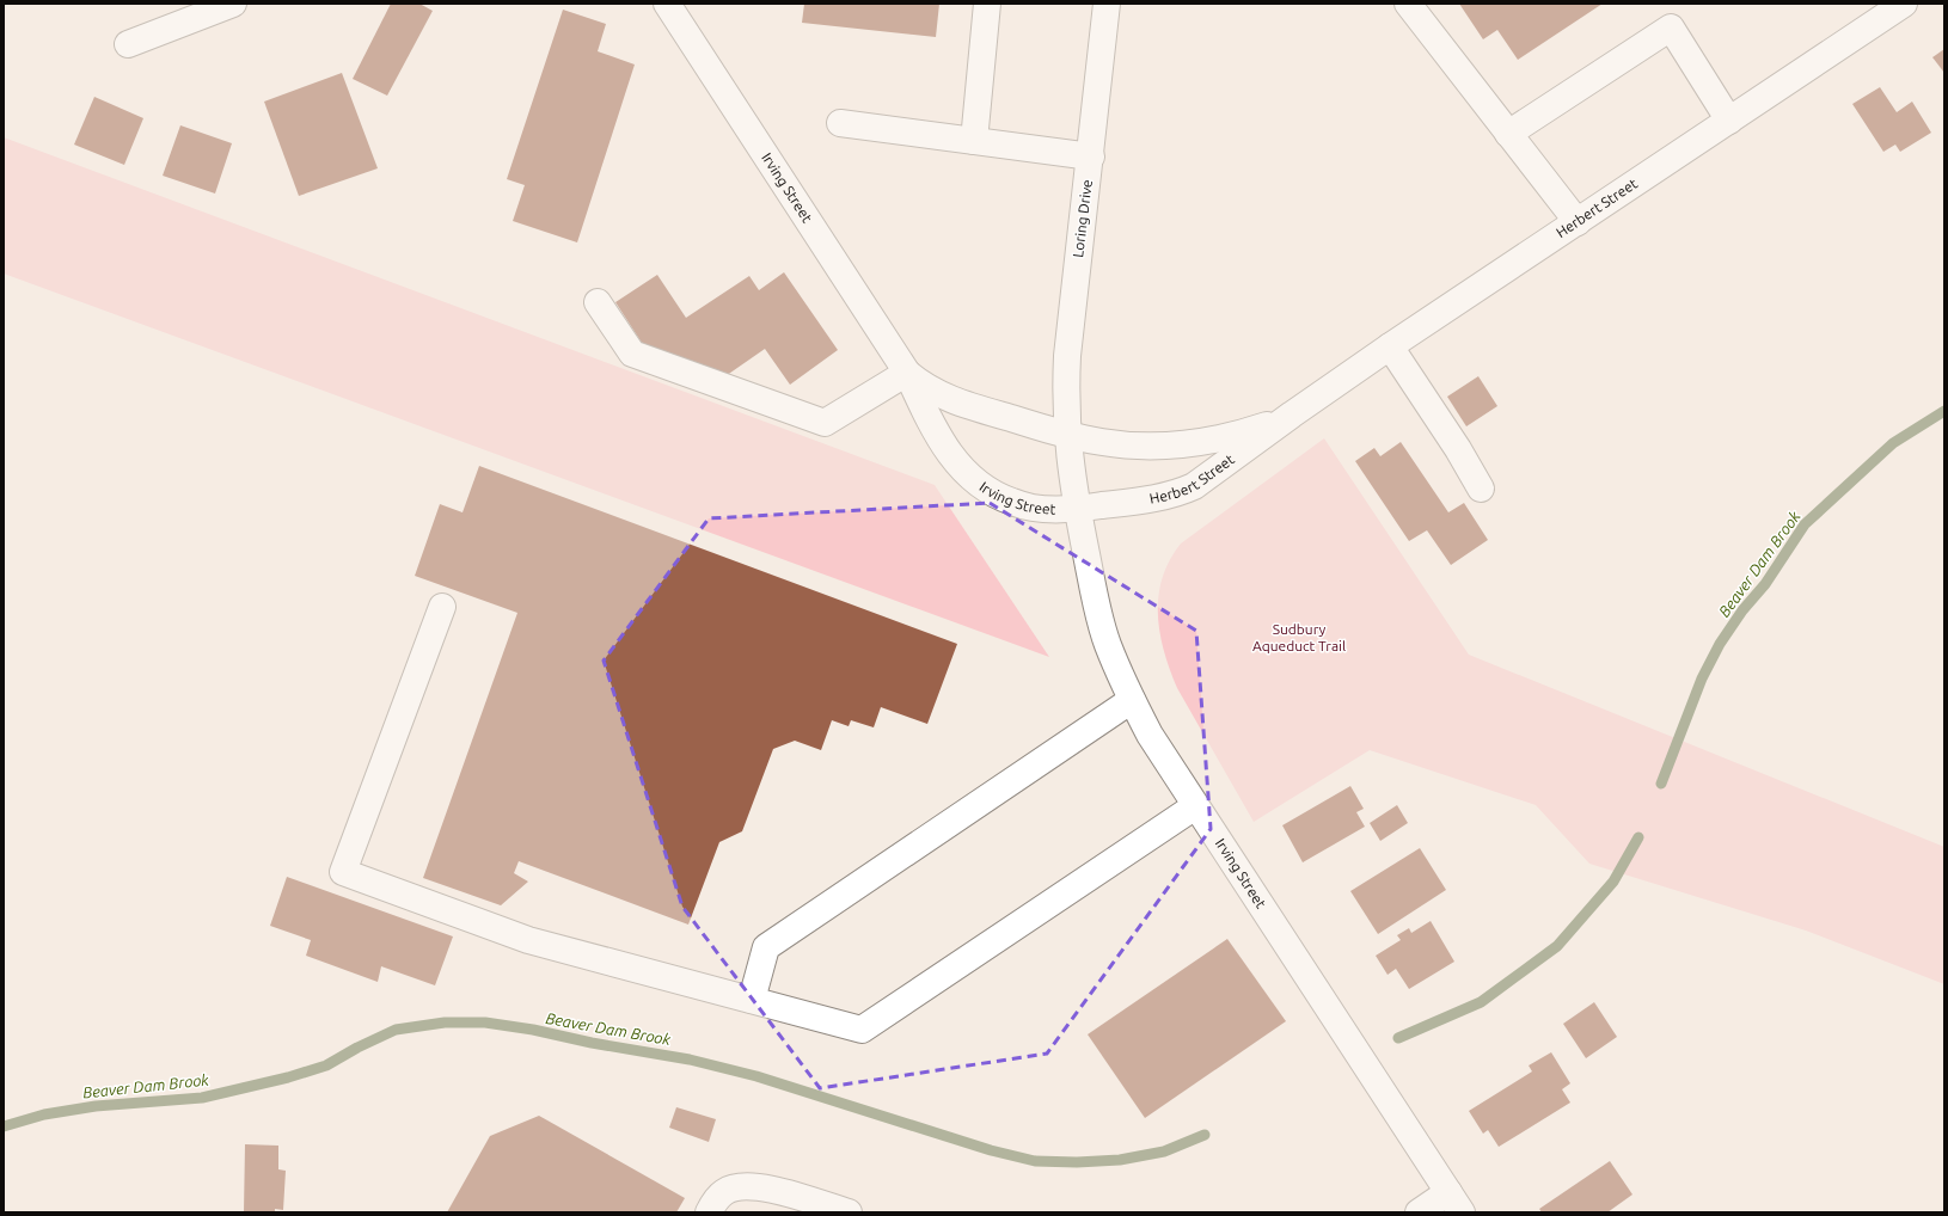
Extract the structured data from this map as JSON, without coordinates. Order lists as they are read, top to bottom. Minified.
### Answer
{"streets":{"street":["Irving Street","Herbert Street","Loring Drive"]},"crossings":[["Irving Street","Herbert Street"],["Irving Street","Loring Drive"],["Herbert Street","Loring Drive"]],"water":["Beaver Dam Brook"],"parks":["Sudbury Aqueduct Trail"]}
